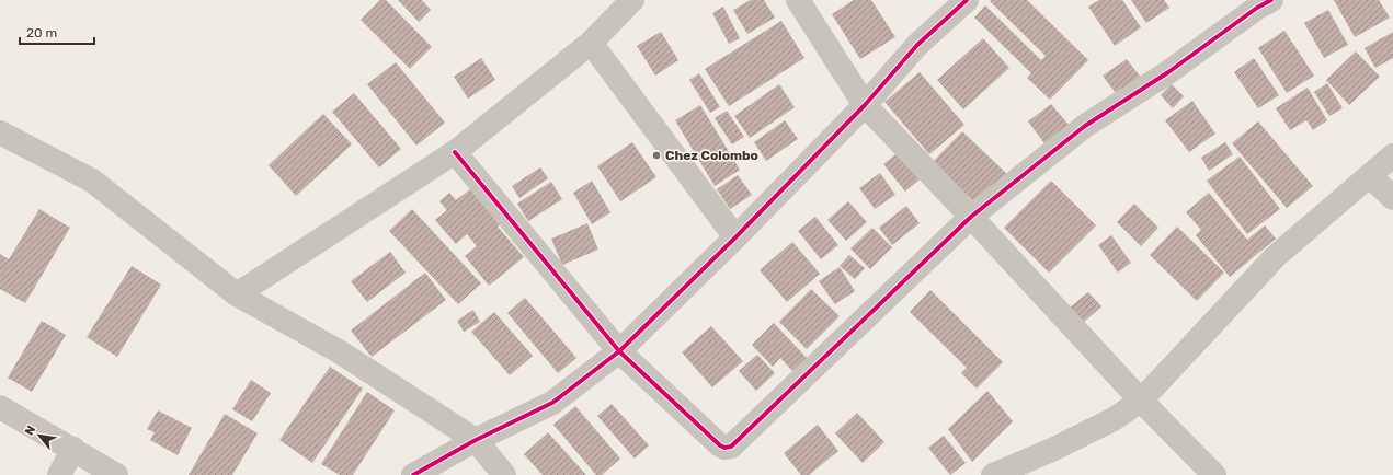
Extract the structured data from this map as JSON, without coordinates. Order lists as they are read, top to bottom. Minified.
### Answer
{"places":["Chez Colombo"],"scale_bar":"20 m","north":"top left"}
